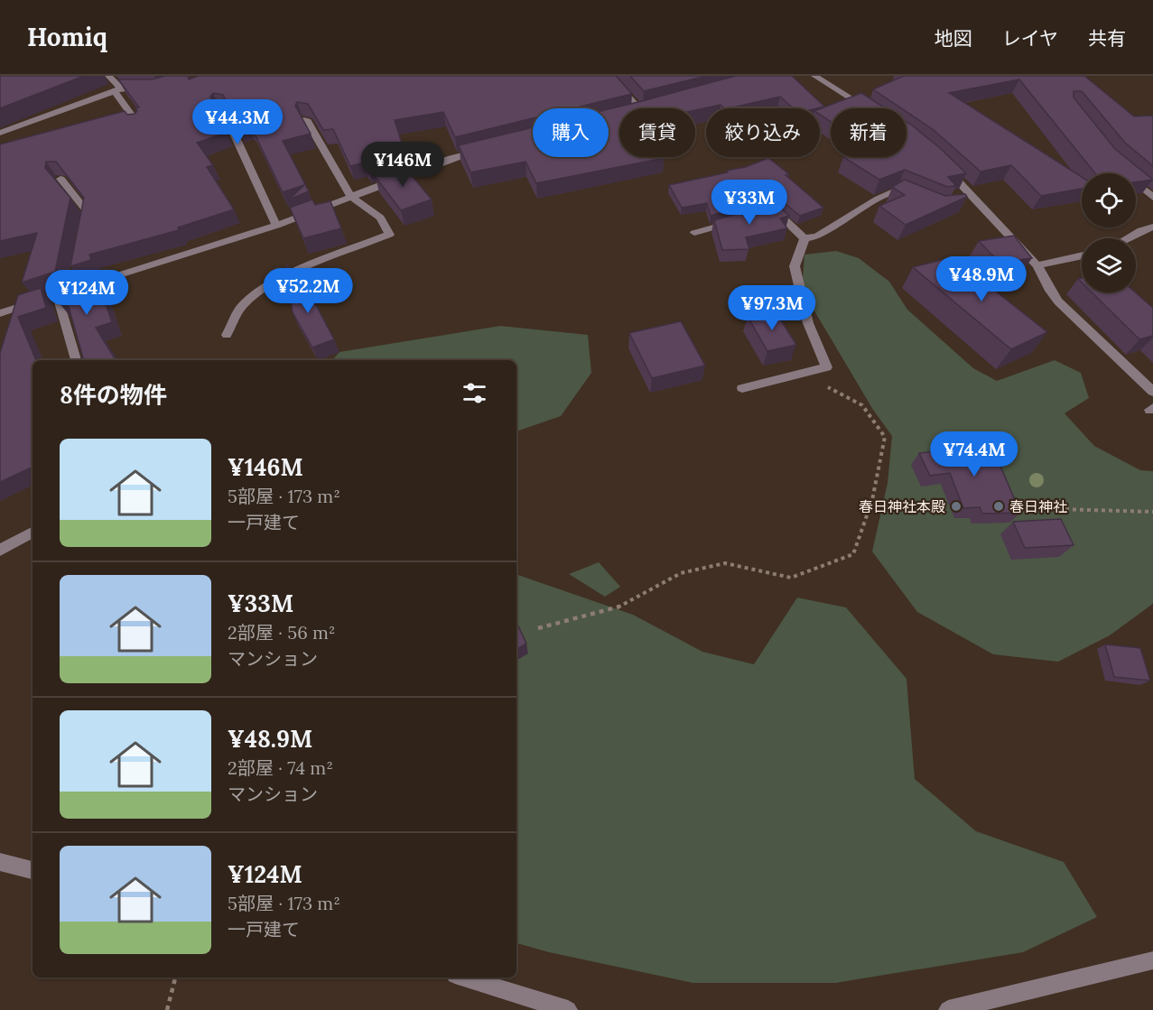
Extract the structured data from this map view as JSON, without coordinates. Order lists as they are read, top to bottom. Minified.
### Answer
{"places":["春日神社本殿","春日神社"],"page":{"header":"Homiq","nav":["地図","レイヤ","共有"],"price":["¥44.3M","¥146M","¥33M","¥48.9M","¥52.2M","¥124M","¥97.3M","¥74.4M"],"chip":["購入","賃貸","絞り込み","新着"],"heading":"8件の物件","list":[{"name":"¥146M","note":"5部屋 · 173 m² · 一戸建て"},{"name":"¥33M","note":"2部屋 · 56 m² · マンション"},{"name":"¥48.9M","note":"2部屋 · 74 m² · マンション"},{"name":"¥124M","note":"5部屋 · 173 m² · 一戸建て"}]}}
